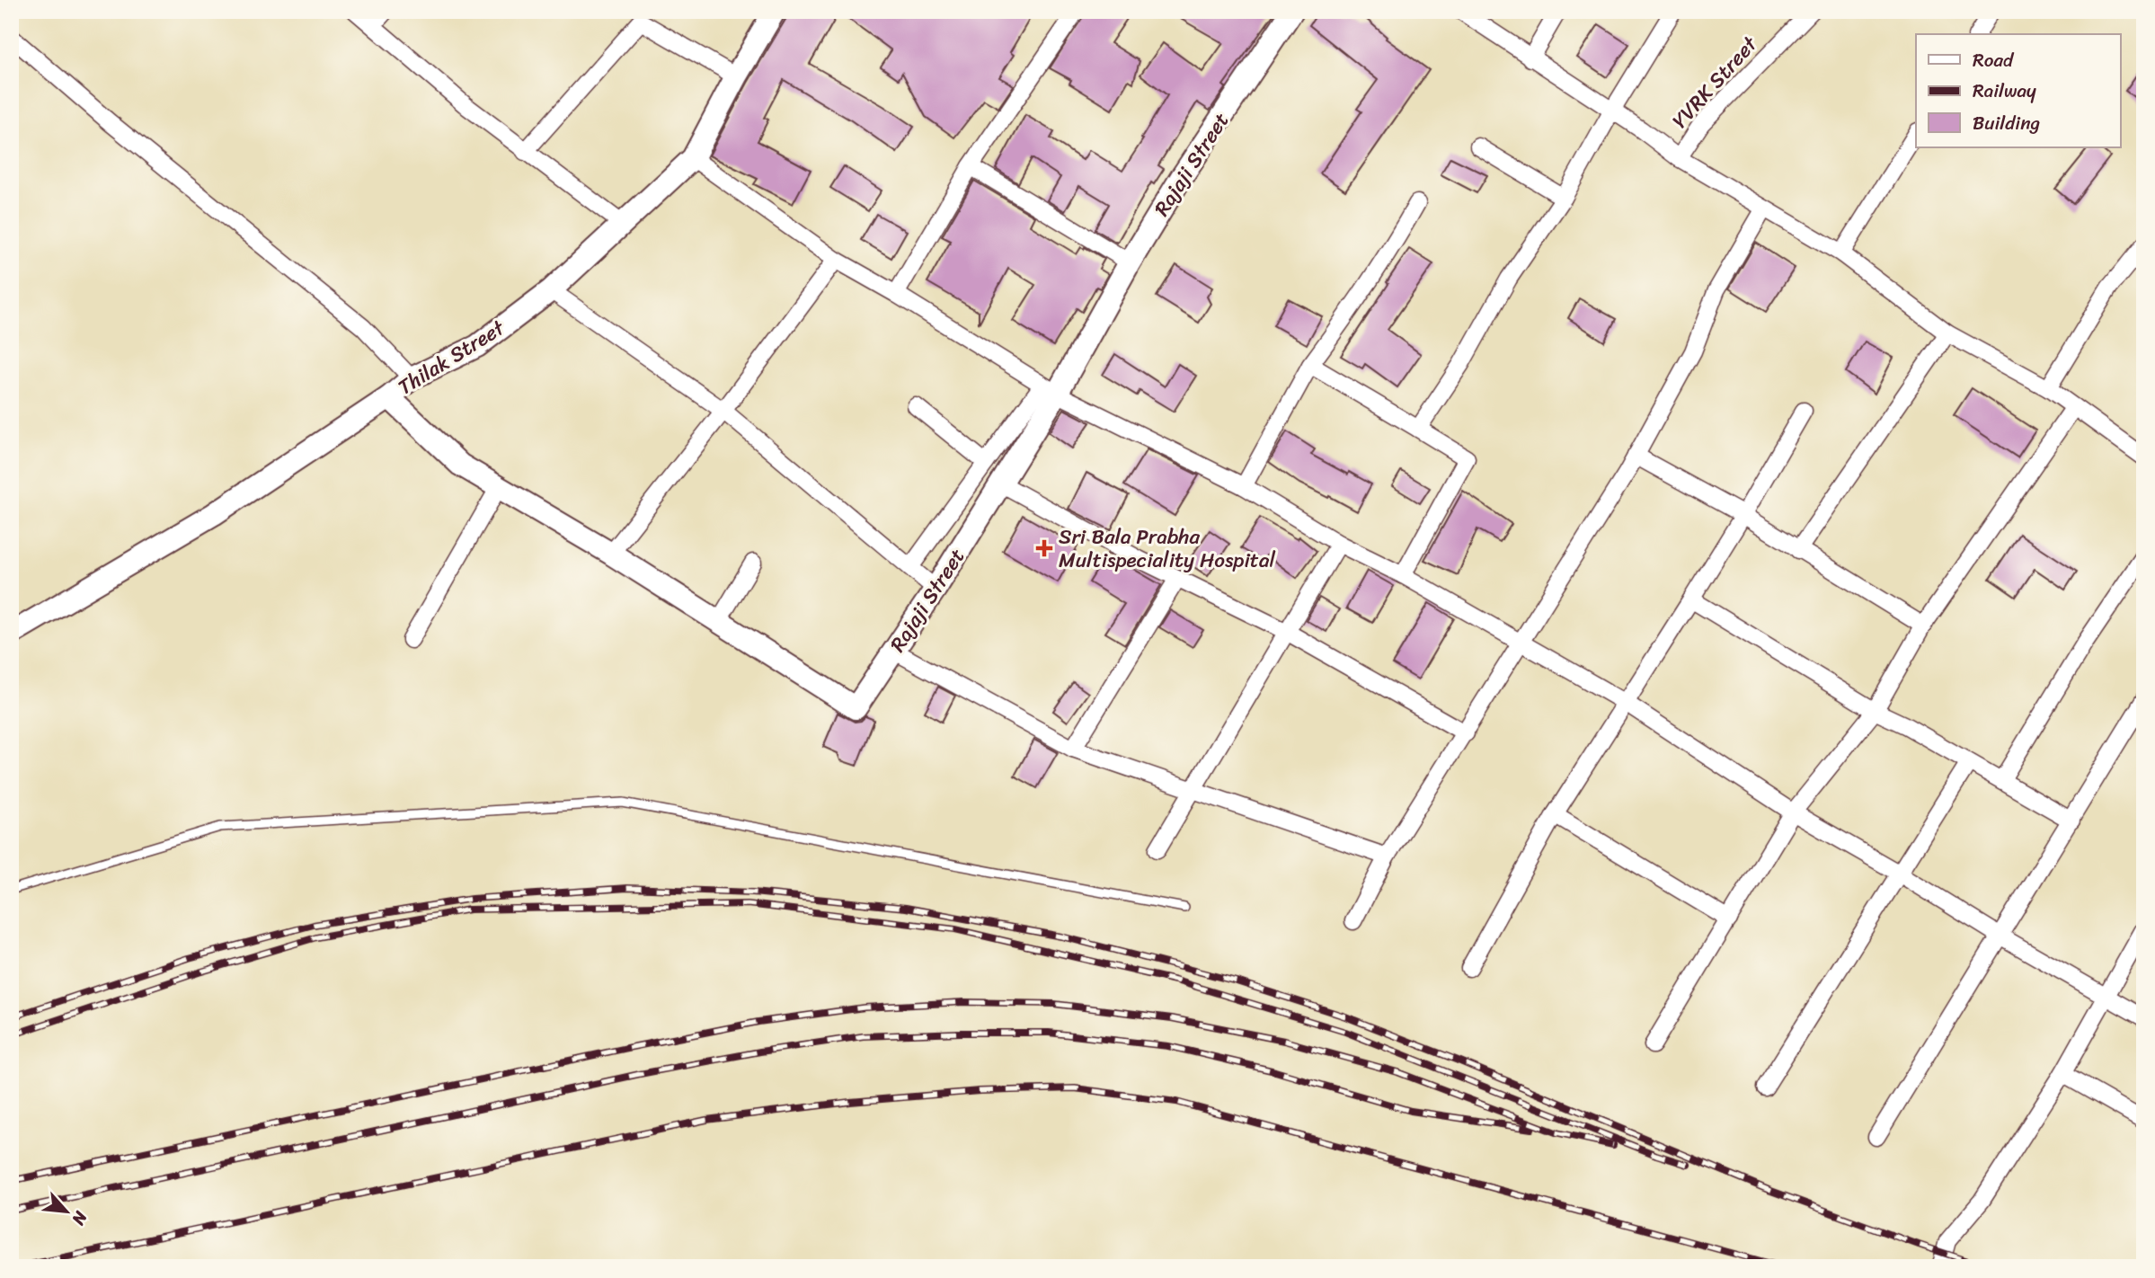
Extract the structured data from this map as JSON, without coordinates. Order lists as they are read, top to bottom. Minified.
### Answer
{"streets":{"street":["YVRK Street","Rajaji Street","Thilak Street"]},"crossings":[["Rajaji Street","Thilak Street"]],"places":{"health":["Sri Bala Prabha Multispeciality Hospital"]},"legend":["Road","Railway","Building"],"north":"bottom right"}
